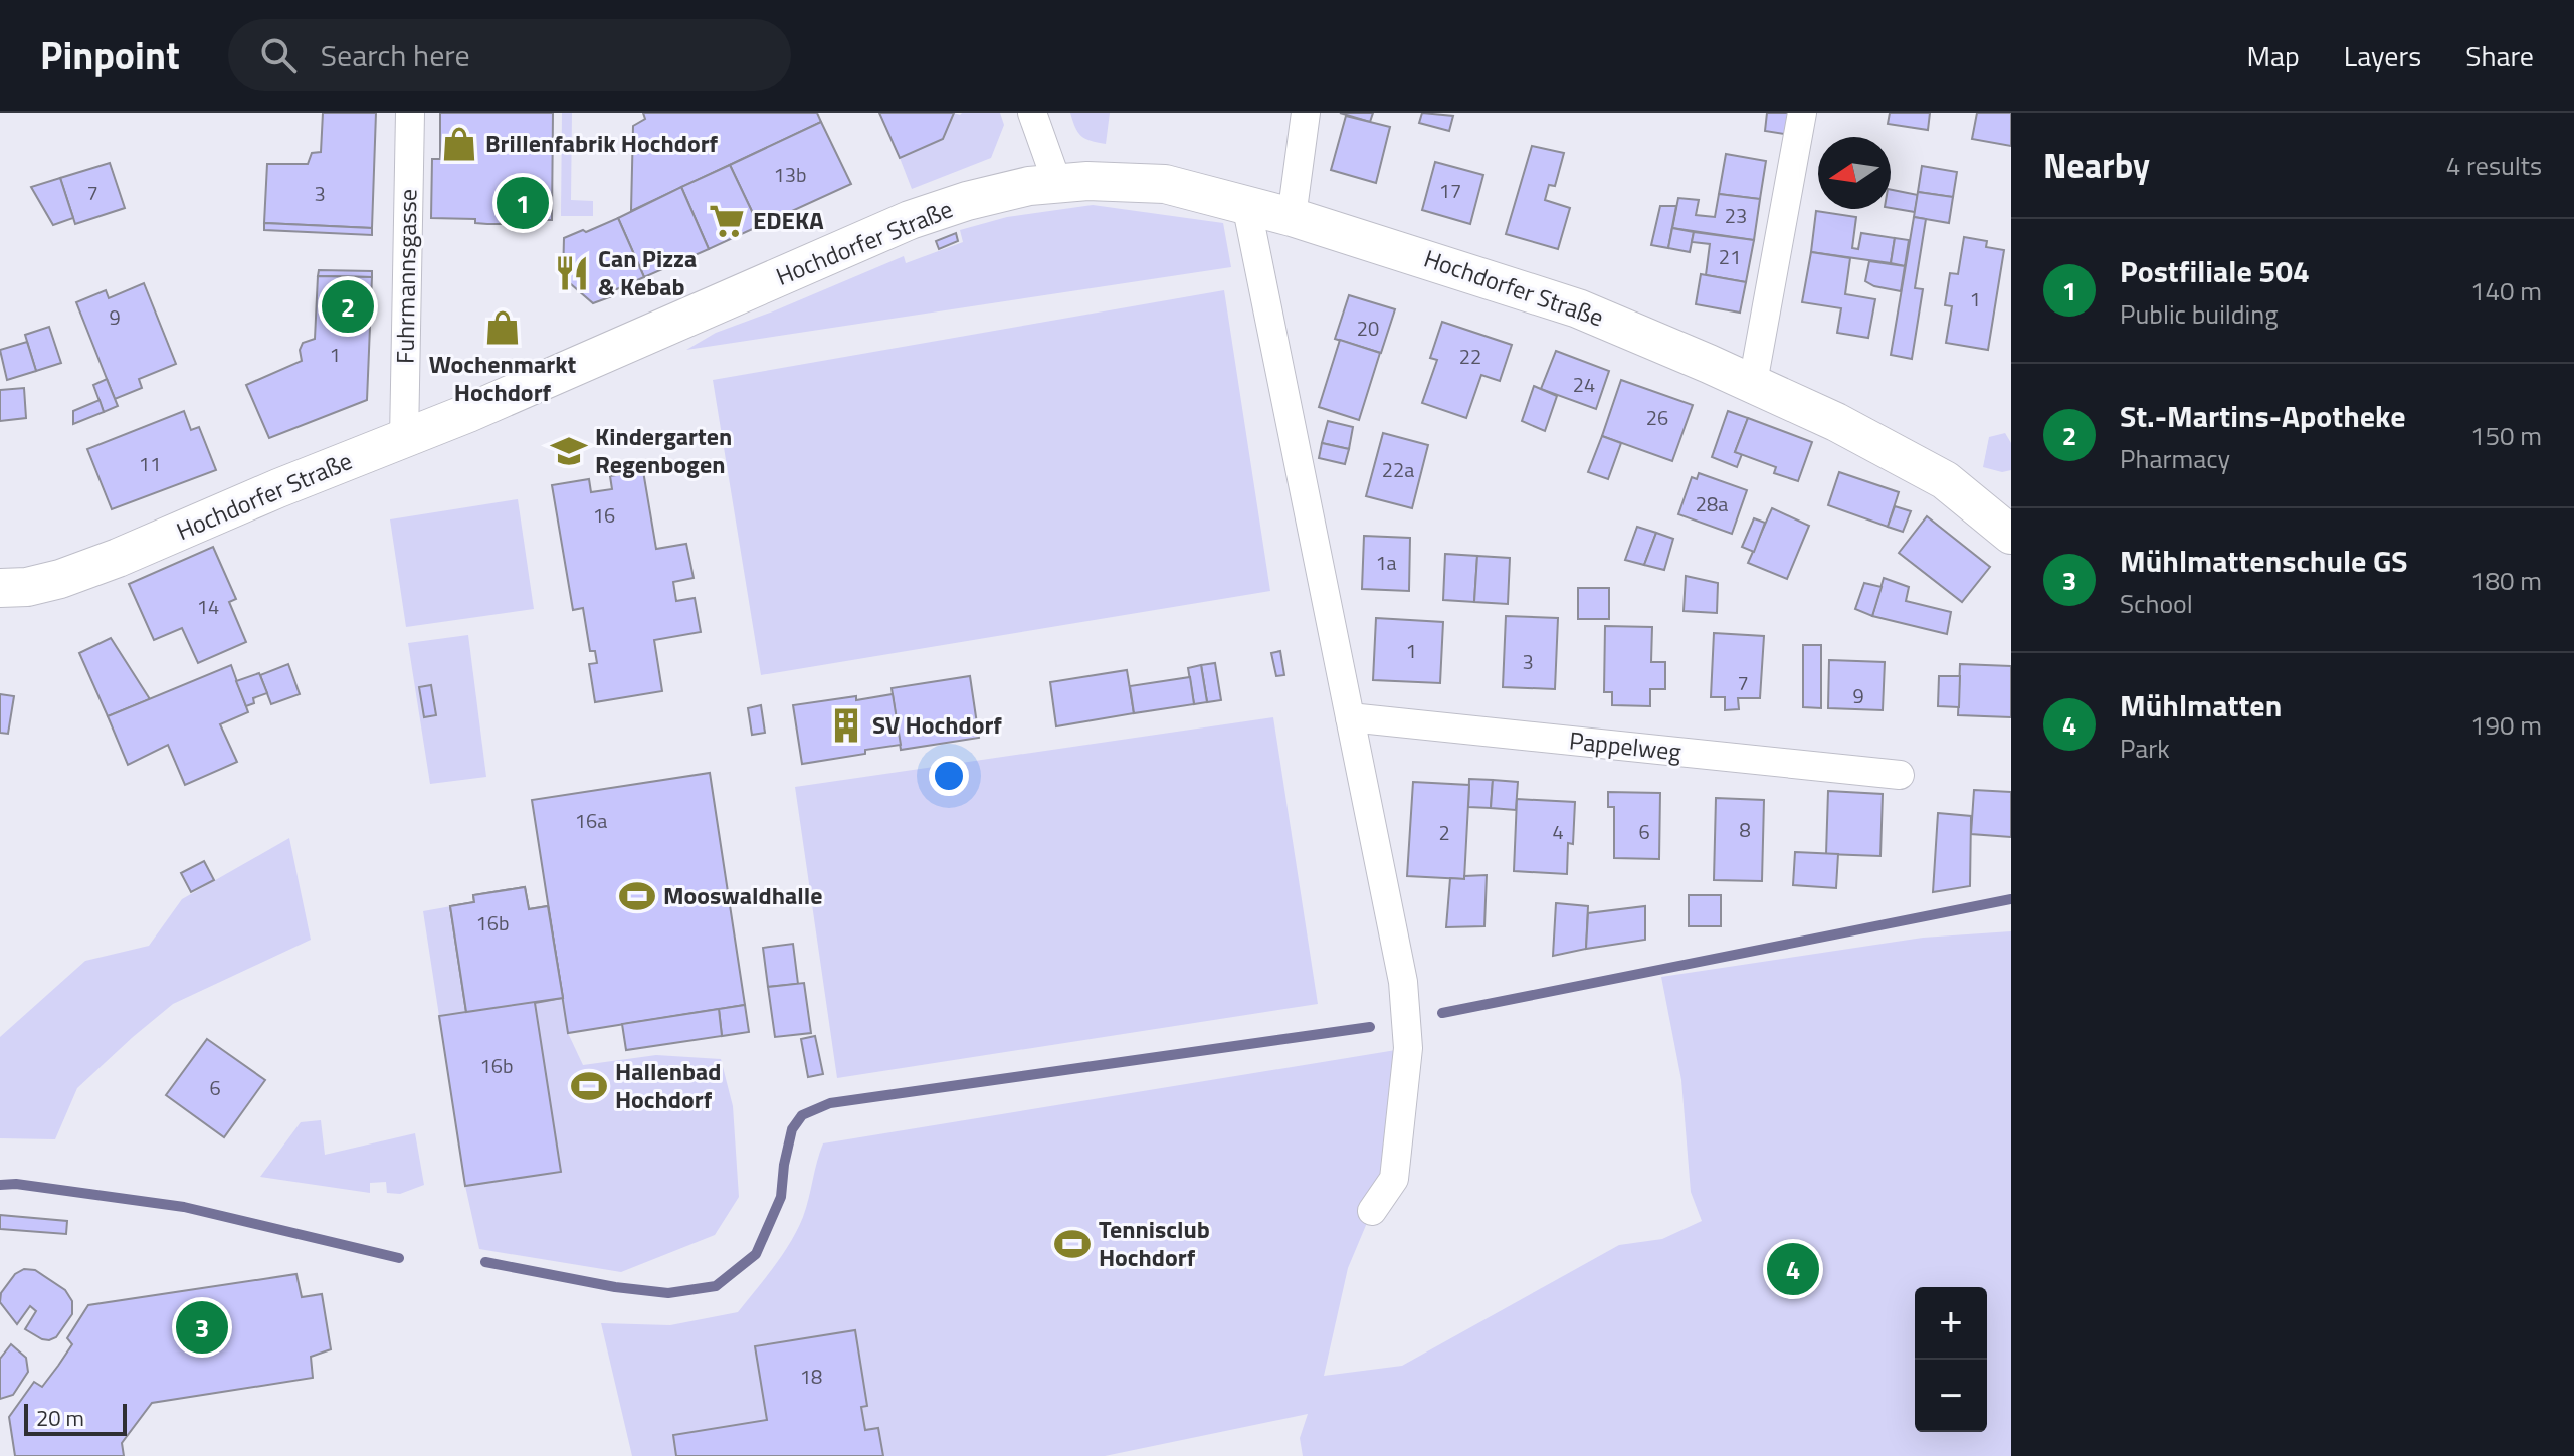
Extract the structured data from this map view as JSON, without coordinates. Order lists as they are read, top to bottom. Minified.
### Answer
{"streets":{"street":["Hochdorfer Straße","Fuhrmannsgasse","Pappelweg"]},"crossings":[["Hochdorfer Straße","Fuhrmannsgasse"]],"places":{"shop":["Brillenfabrik Hochdorf","Wochenmarkt Hochdorf"],"supermarket":["EDEKA"],"restaurant":["Can Pizza & Kebab"],"school or university":["Kindergarten Regenbogen"],"building":["SV Hochdorf"],"sports":["Mooswaldhalle","Hallenbad Hochdorf","Tennisclub Hochdorf"]},"house_numbers":["13b","17","7","3","23","21","1","9","20","1","22","24","26","11","22a","28a","16","1a","14","1","3","7","9","16a","8","4","6","2","16b","16b","6","18"],"scale_bar":"20 m","north":"left","page":{"header":"Pinpoint","search":"Search here","nav":["Map","Layers","Share"],"heading":["Nearby","4 results"],"pins":["1","2","4","3"],"list":[{"mark":"1","name":"Postfiliale 504","note":"Public building","value":"140 m"},{"mark":"2","name":"St.-Martins-Apotheke","note":"Pharmacy","value":"150 m"},{"mark":"3","name":"Mühlmattenschule GS","note":"School","value":"180 m"},{"mark":"4","name":"Mühlmatten","note":"Park","value":"190 m"}],"map_buttons":["+","−"],"scale":"20 m"}}
